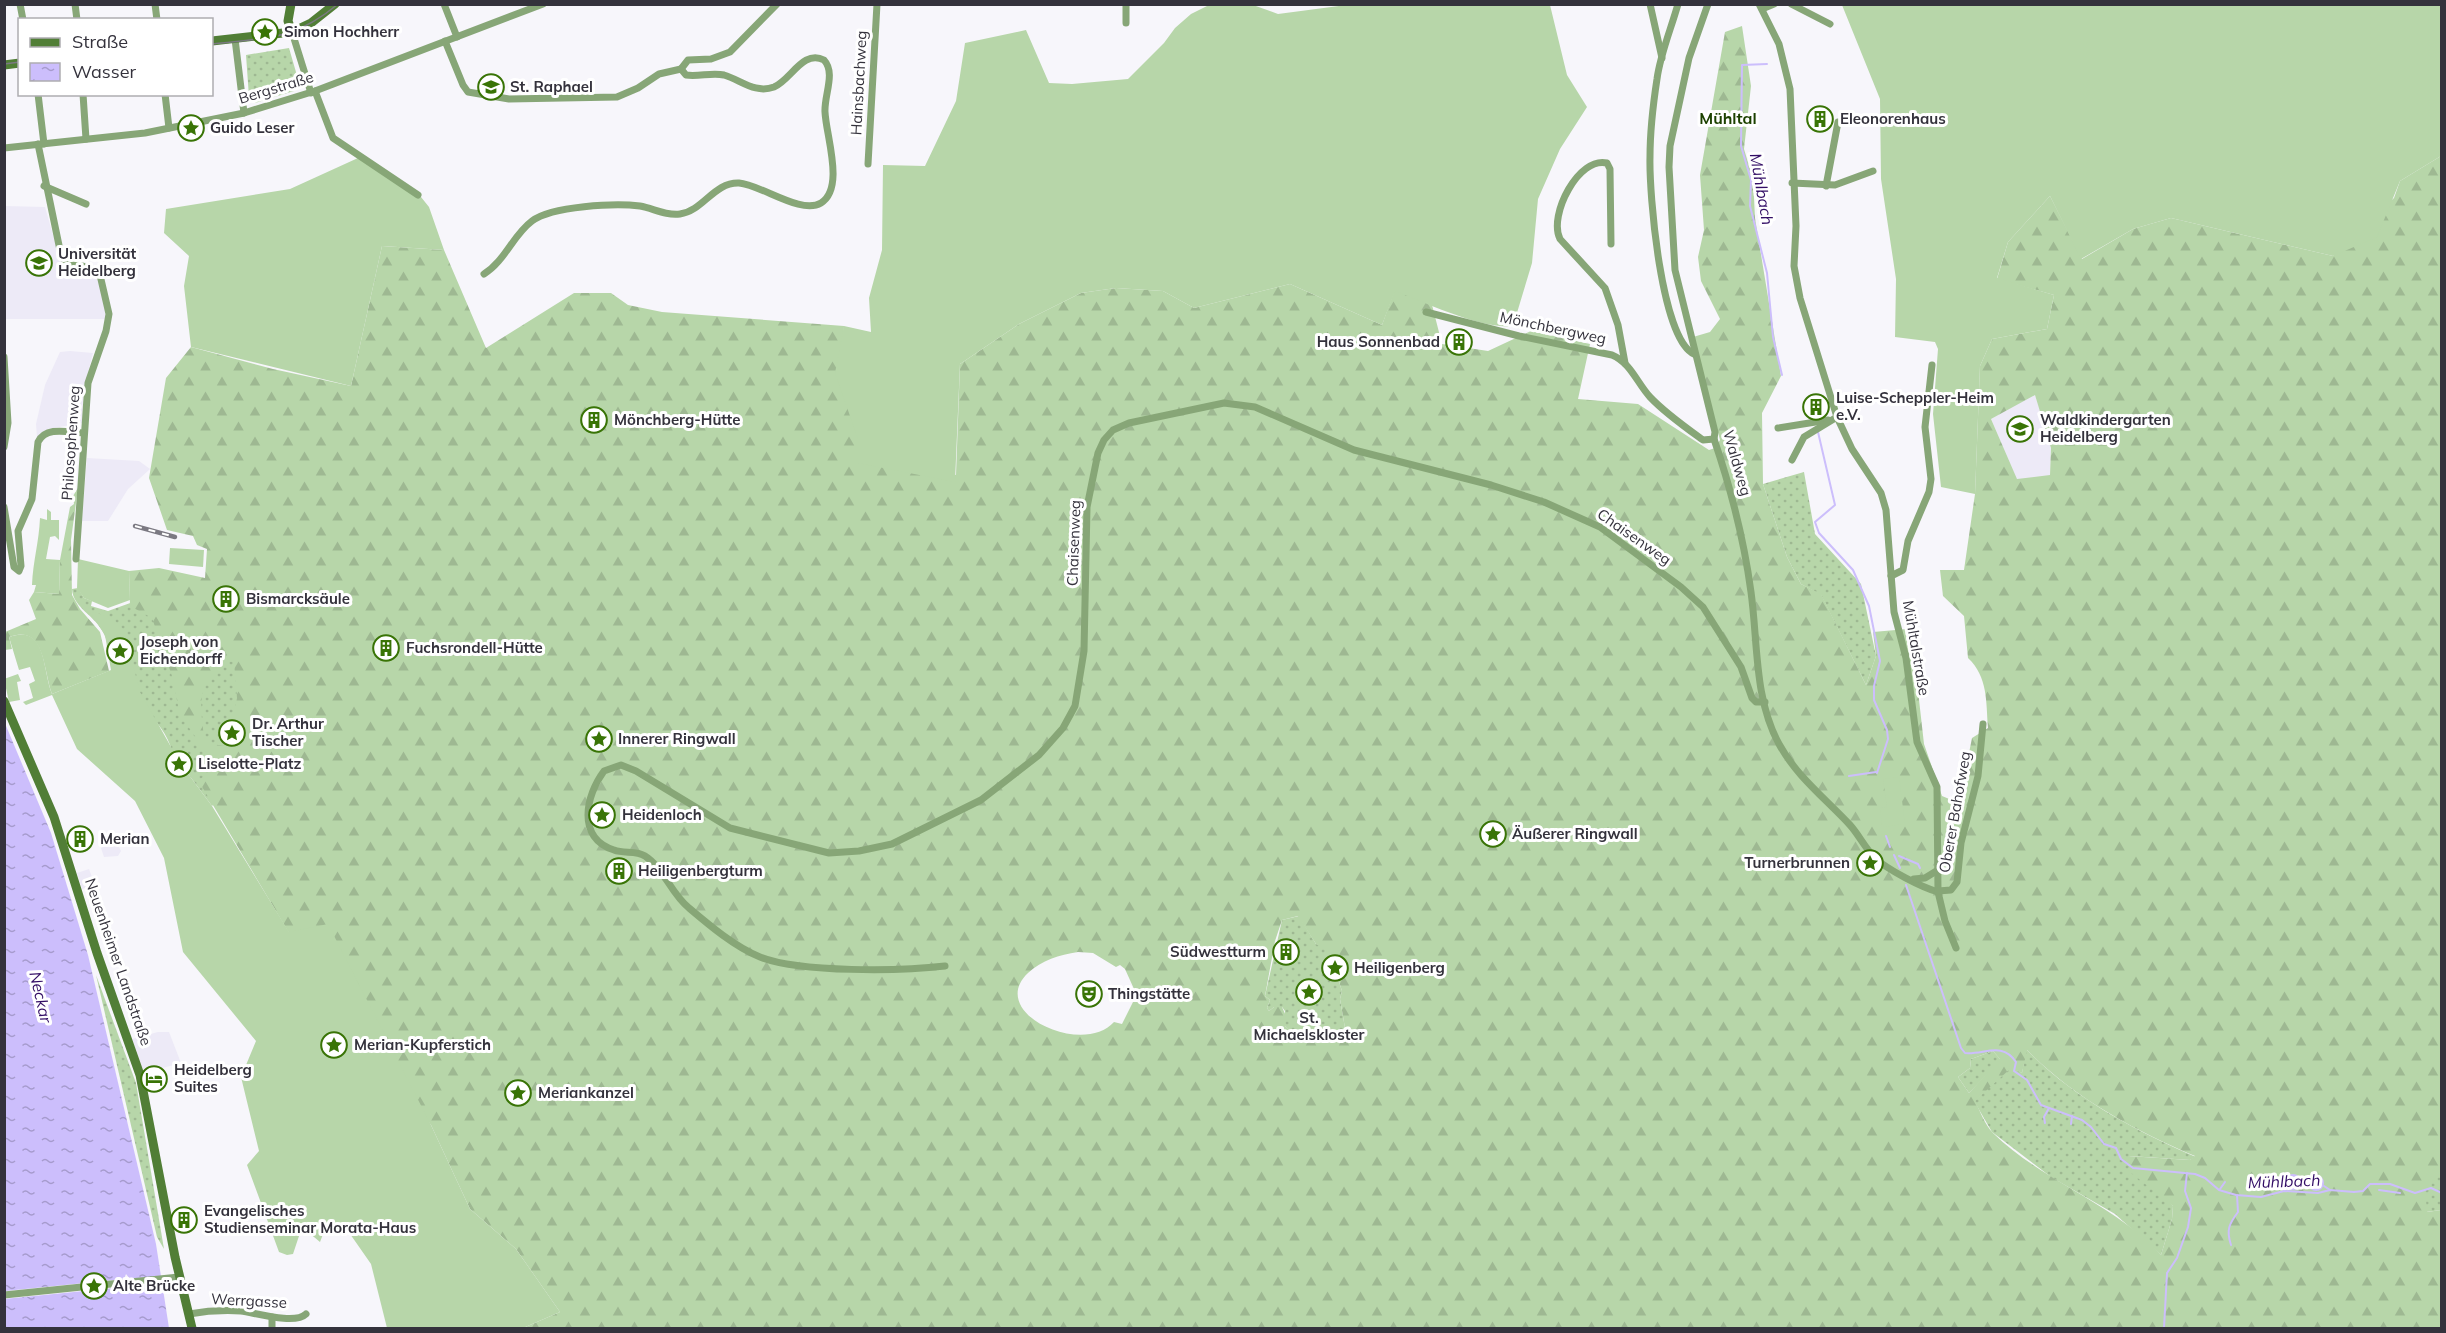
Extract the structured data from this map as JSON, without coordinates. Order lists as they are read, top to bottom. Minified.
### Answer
{"streets":{"main road":["Neuenheimer Landstraße"],"street":["Hainsbachweg","Bergstraße","Mönchbergweg","Philosophenweg","Waldweg","Chaisenweg","Mühltalstraße","Oberer Bahofweg","Werrgasse"]},"crossings":[["Bergstraße","Philosophenweg"],["Mönchbergweg","Waldweg"],["Waldweg","Chaisenweg"],["Waldweg","Mühltalstraße"],["Waldweg","Oberer Bahofweg"],["Mühltalstraße","Oberer Bahofweg"],["Neuenheimer Landstraße","Werrgasse"]],"districts":["Mühltal"],"water":["Mühlbach","Neckar"],"places":{"place":["Simon Hochherr","Guido Leser","Joseph von Eichendorff","Dr. Arthur Tischer","Innerer Ringwall","Liselotte-Platz","Heidenloch","Äußerer Ringwall","Turnerbrunnen","Heiligenberg","St. Michaelskloster","Merian-Kupferstich","Meriankanzel","Alte Brücke"],"school or university":["St. Raphael","Universität Heidelberg","Waldkindergarten Heidelberg"],"building":["Eleonorenhaus","Haus Sonnenbad","Luise-Scheppler-Heim e.V.","Mönchberg-Hütte","Bismarcksäule","Fuchsrondell-Hütte","Merian","Heiligenbergturm","Südwestturm","Evangelisches Studienseminar Morata-Haus"],"theatre":["Thingstätte"],"hotel":["Heidelberg Suites"]},"legend":["Straße","Wasser"]}
